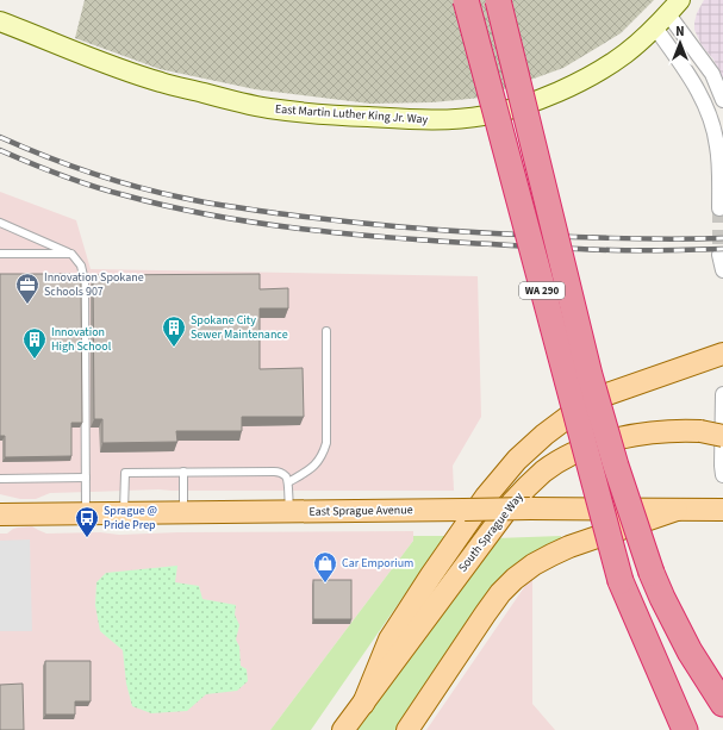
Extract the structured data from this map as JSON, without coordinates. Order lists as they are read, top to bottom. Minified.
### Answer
{"streets":{"highway":["WA 290"],"main road":["East Sprague Avenue","South Sprague Way"],"street":["East Martin Luther King Jr. Way"]},"places":{"office":["Innovation Spokane Schools 907"],"building":["Spokane City Sewer Maintenance","Innovation High School"],"bus stop":["Sprague @ Pride Prep"],"shop":["Car Emporium"]},"north":"top"}
